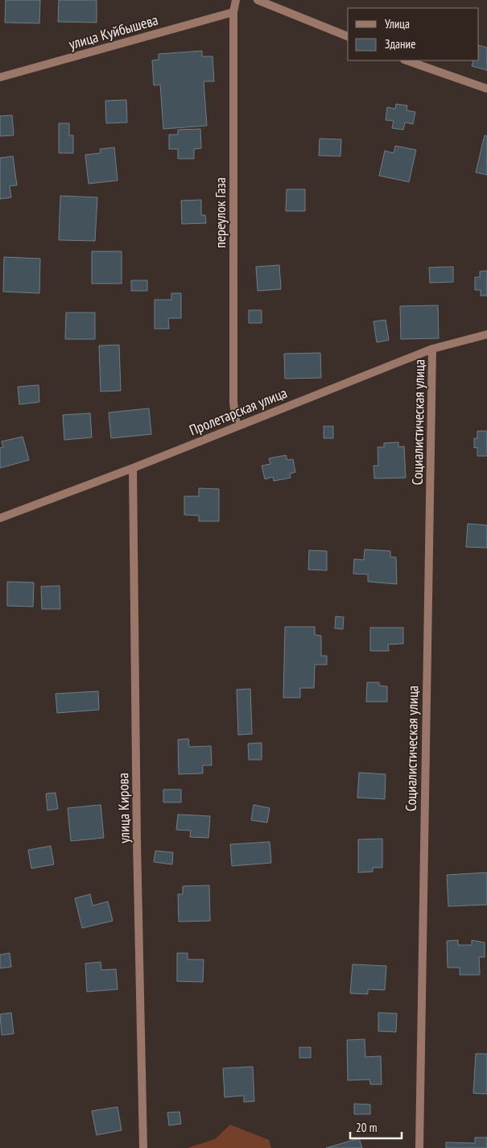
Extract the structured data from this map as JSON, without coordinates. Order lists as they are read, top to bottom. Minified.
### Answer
{"streets":{"street":["улица Куйбышева","переулок Газа","Пролетарская улица","Социалистическая улица","улица Кирова"]},"crossings":[["улица Куйбышева","переулок Газа"],["переулок Газа","Пролетарская улица"],["Пролетарская улица","Социалистическая улица"],["Пролетарская улица","улица Кирова"]],"legend":["Улица","Здание"],"scale_bar":"20 m"}
